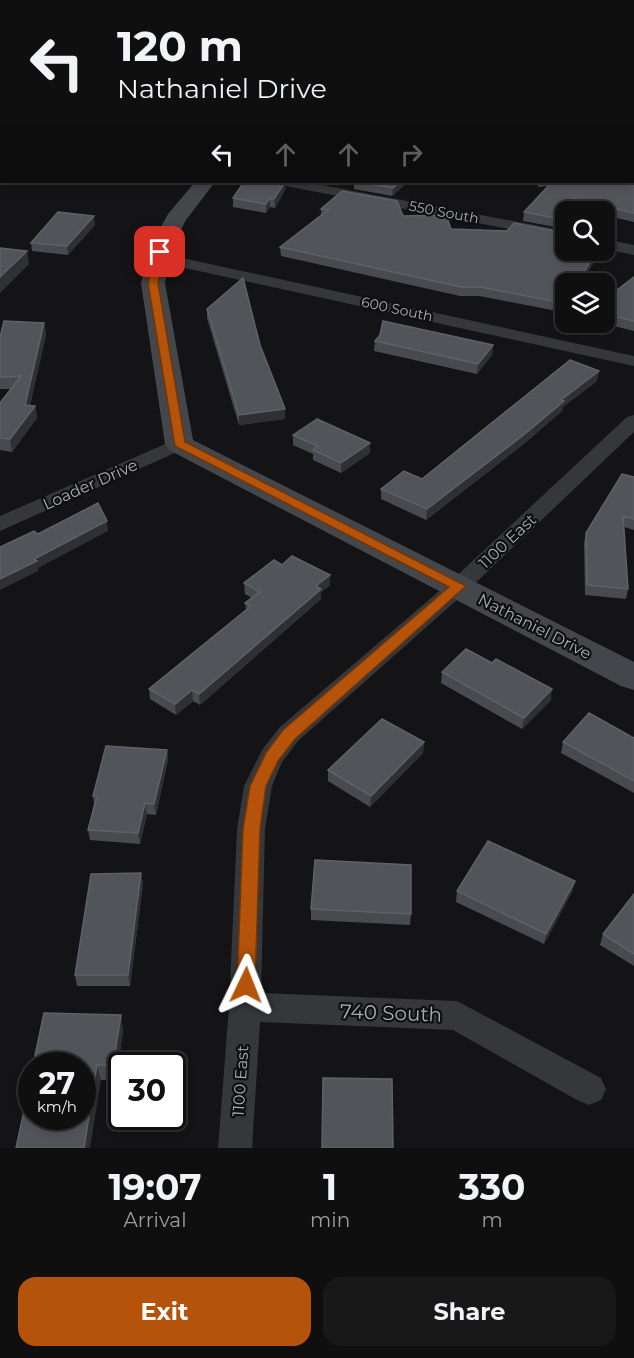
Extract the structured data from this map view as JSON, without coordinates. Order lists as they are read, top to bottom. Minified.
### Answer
{"streets":{"street":["550 South","600 South","Loader Drive","1100 East","Nathaniel Drive","740 South"]},"crossings":[["Loader Drive","Nathaniel Drive"],["1100 East","Nathaniel Drive"],["1100 East","740 South"]],"page":{"turn":["120 m","Nathaniel Drive"],"speed":"27 km/h","limit":"30","eta":["19:07","Arrival","1","min","330","m"],"buttons":["Exit","Share"]}}
